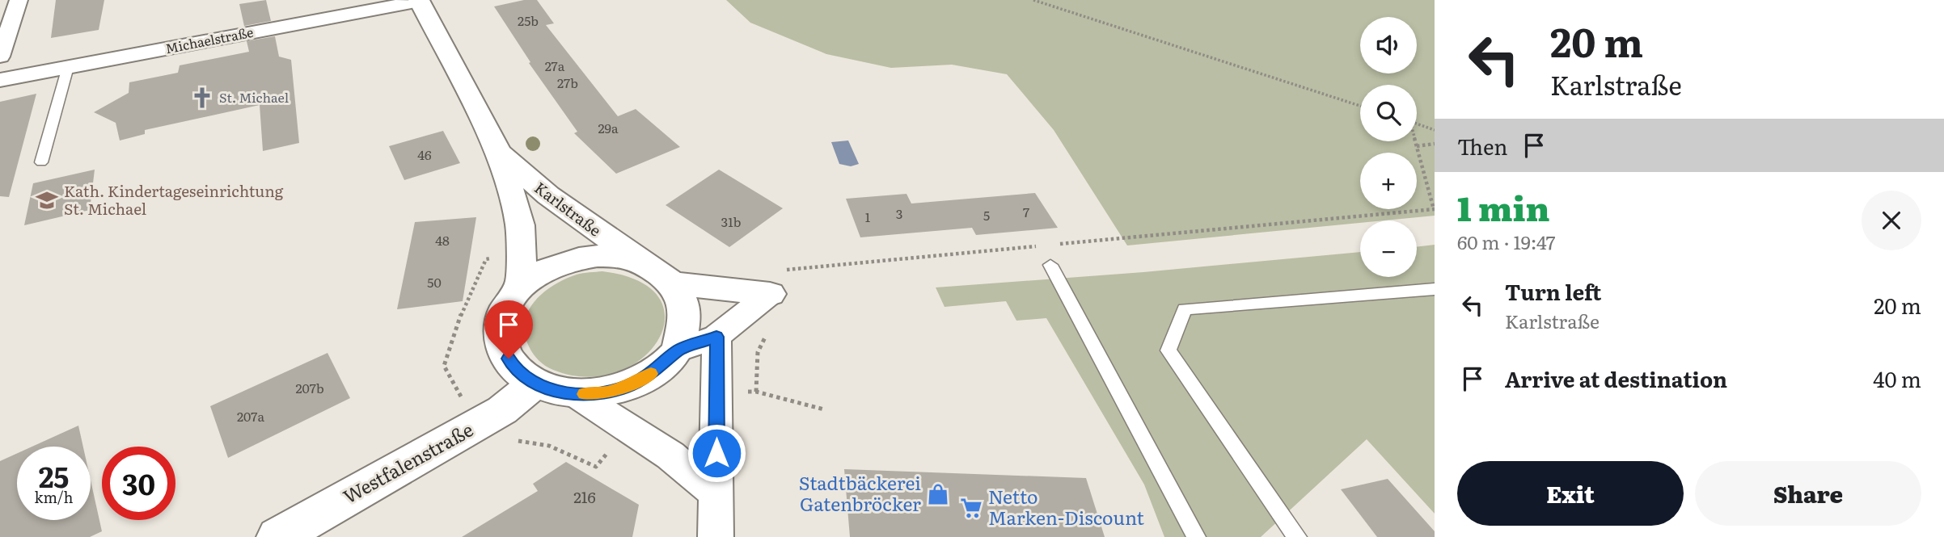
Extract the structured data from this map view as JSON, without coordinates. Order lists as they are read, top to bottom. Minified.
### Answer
{"streets":{"street":["Michaelstraße","Karlstraße","Westfalenstraße"]},"crossings":[["Michaelstraße","Karlstraße"],["Karlstraße","Westfalenstraße"]],"places":{"church":["St. Michael"],"school or university":["Kath. Kindertageseinrichtung St. Michael"],"shop":["Stadtbäckerei Gatenbröcker"],"supermarket":["Netto Marken-Discount"]},"house_numbers":["25b","27a","27b","29a","46","7","3","5","1","31b","48","50","207b","207a","216"],"page":{"turn":["20 m","Karlstraße"],"map_buttons":["+","−"],"then":"Then","heading":["1 min","60 m · 19:47"],"list":[{"name":"Turn left","note":"Karlstraße","value":"20 m"},{"name":"Arrive at destination","value":"40 m"}],"speed":"25 km/h","limit":"30","buttons":["Exit","Share"]}}
